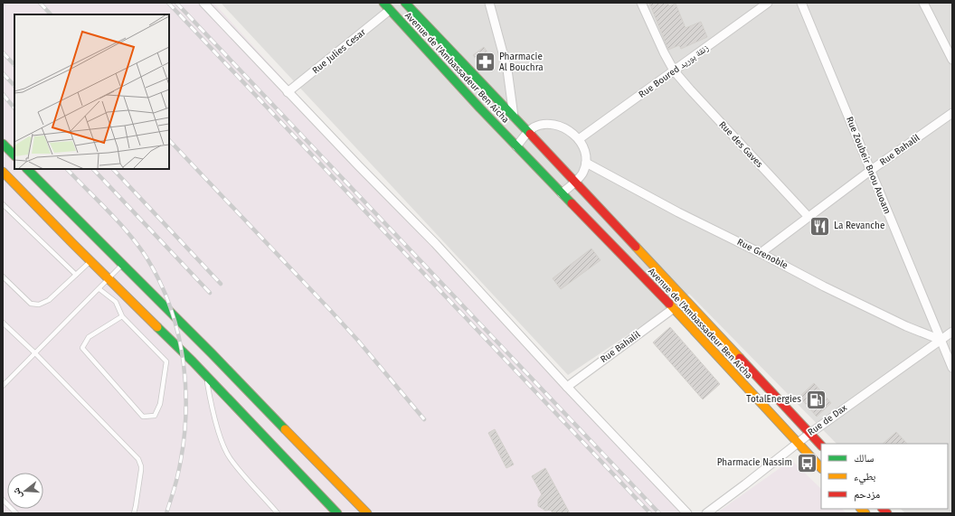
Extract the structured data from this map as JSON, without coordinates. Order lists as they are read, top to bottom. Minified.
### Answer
{"streets":{"main road":["Avenue de l'Ambassadeur Ben Aicha"],"street":["Rue Julies Cesar","Rue Boured زنقة بوريد","Rue des Gaves","Rue Bahalil","Rue Zoubeir Bnou Auoam","Rue Grenoble","Rue de Dax"]},"crossings":[["Rue Julies Cesar","Avenue de l'Ambassadeur Ben Aicha"],["Avenue de l'Ambassadeur Ben Aicha","Rue Bahalil"],["Avenue de l'Ambassadeur Ben Aicha","Rue de Dax"],["Rue Boured زنقة بوريد","Rue des Gaves"],["Rue des Gaves","Rue Bahalil"],["Rue Bahalil","Rue Zoubeir Bnou Auoam"],["Rue Bahalil","Rue Grenoble"],["Rue Zoubeir Bnou Auoam","Rue Grenoble"],["Rue Zoubeir Bnou Auoam","Rue de Dax"],["Rue Grenoble","Rue de Dax"]],"places":{"pharmacy":["Pharmacie Al Bouchra"],"restaurant":["La Revanche"],"fuel station":["TotalEnergies"],"bus stop":["Pharmacie Nassim"]},"legend":["سالك","بطيء","مزدحم"],"north":"left"}
